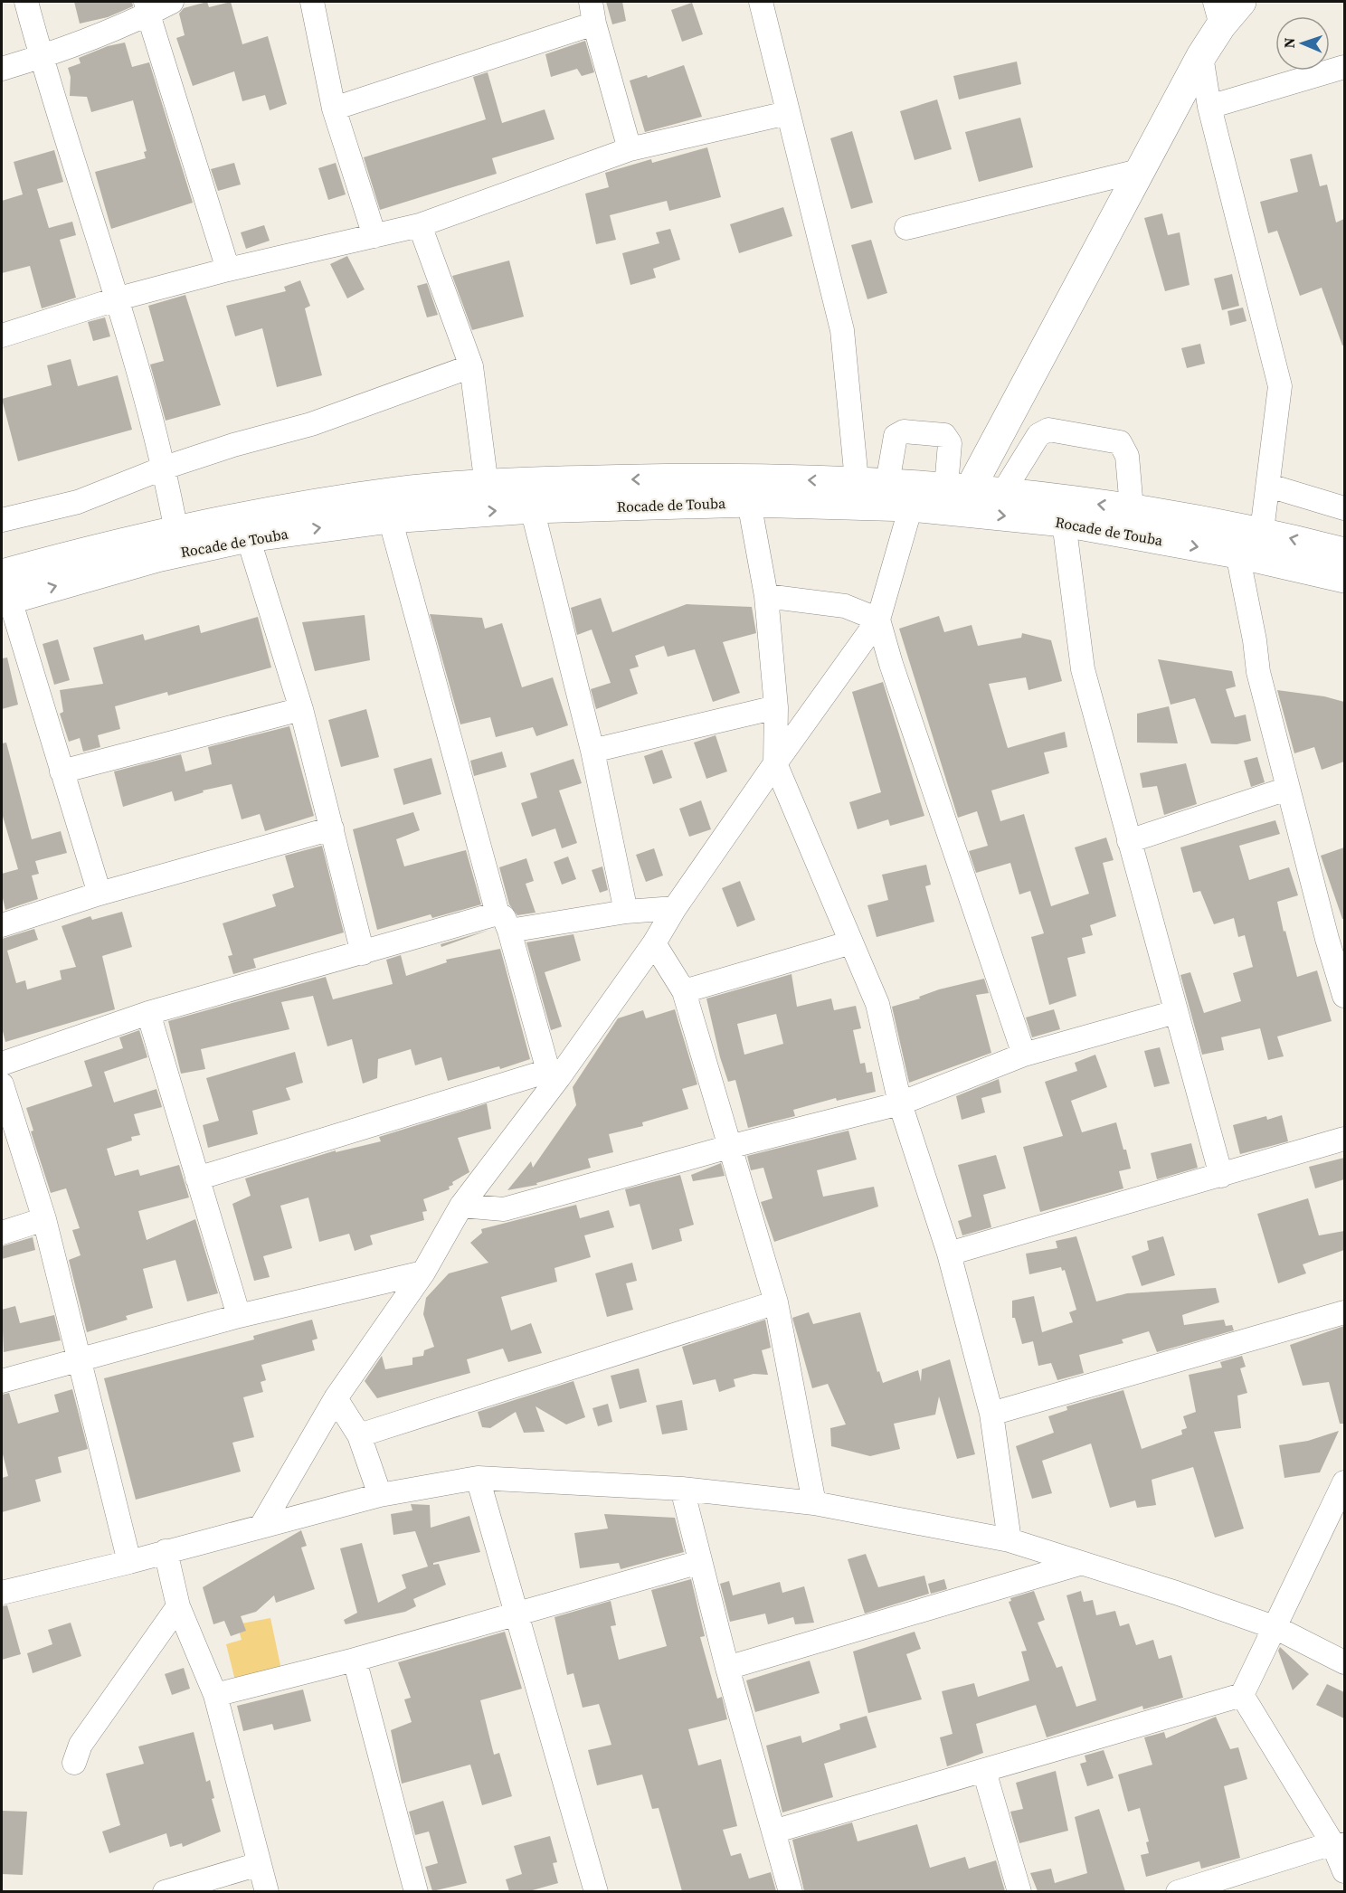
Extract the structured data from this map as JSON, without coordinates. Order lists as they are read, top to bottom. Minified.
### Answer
{"streets":{"main road":["Rocade de Touba"]},"north":"left"}
